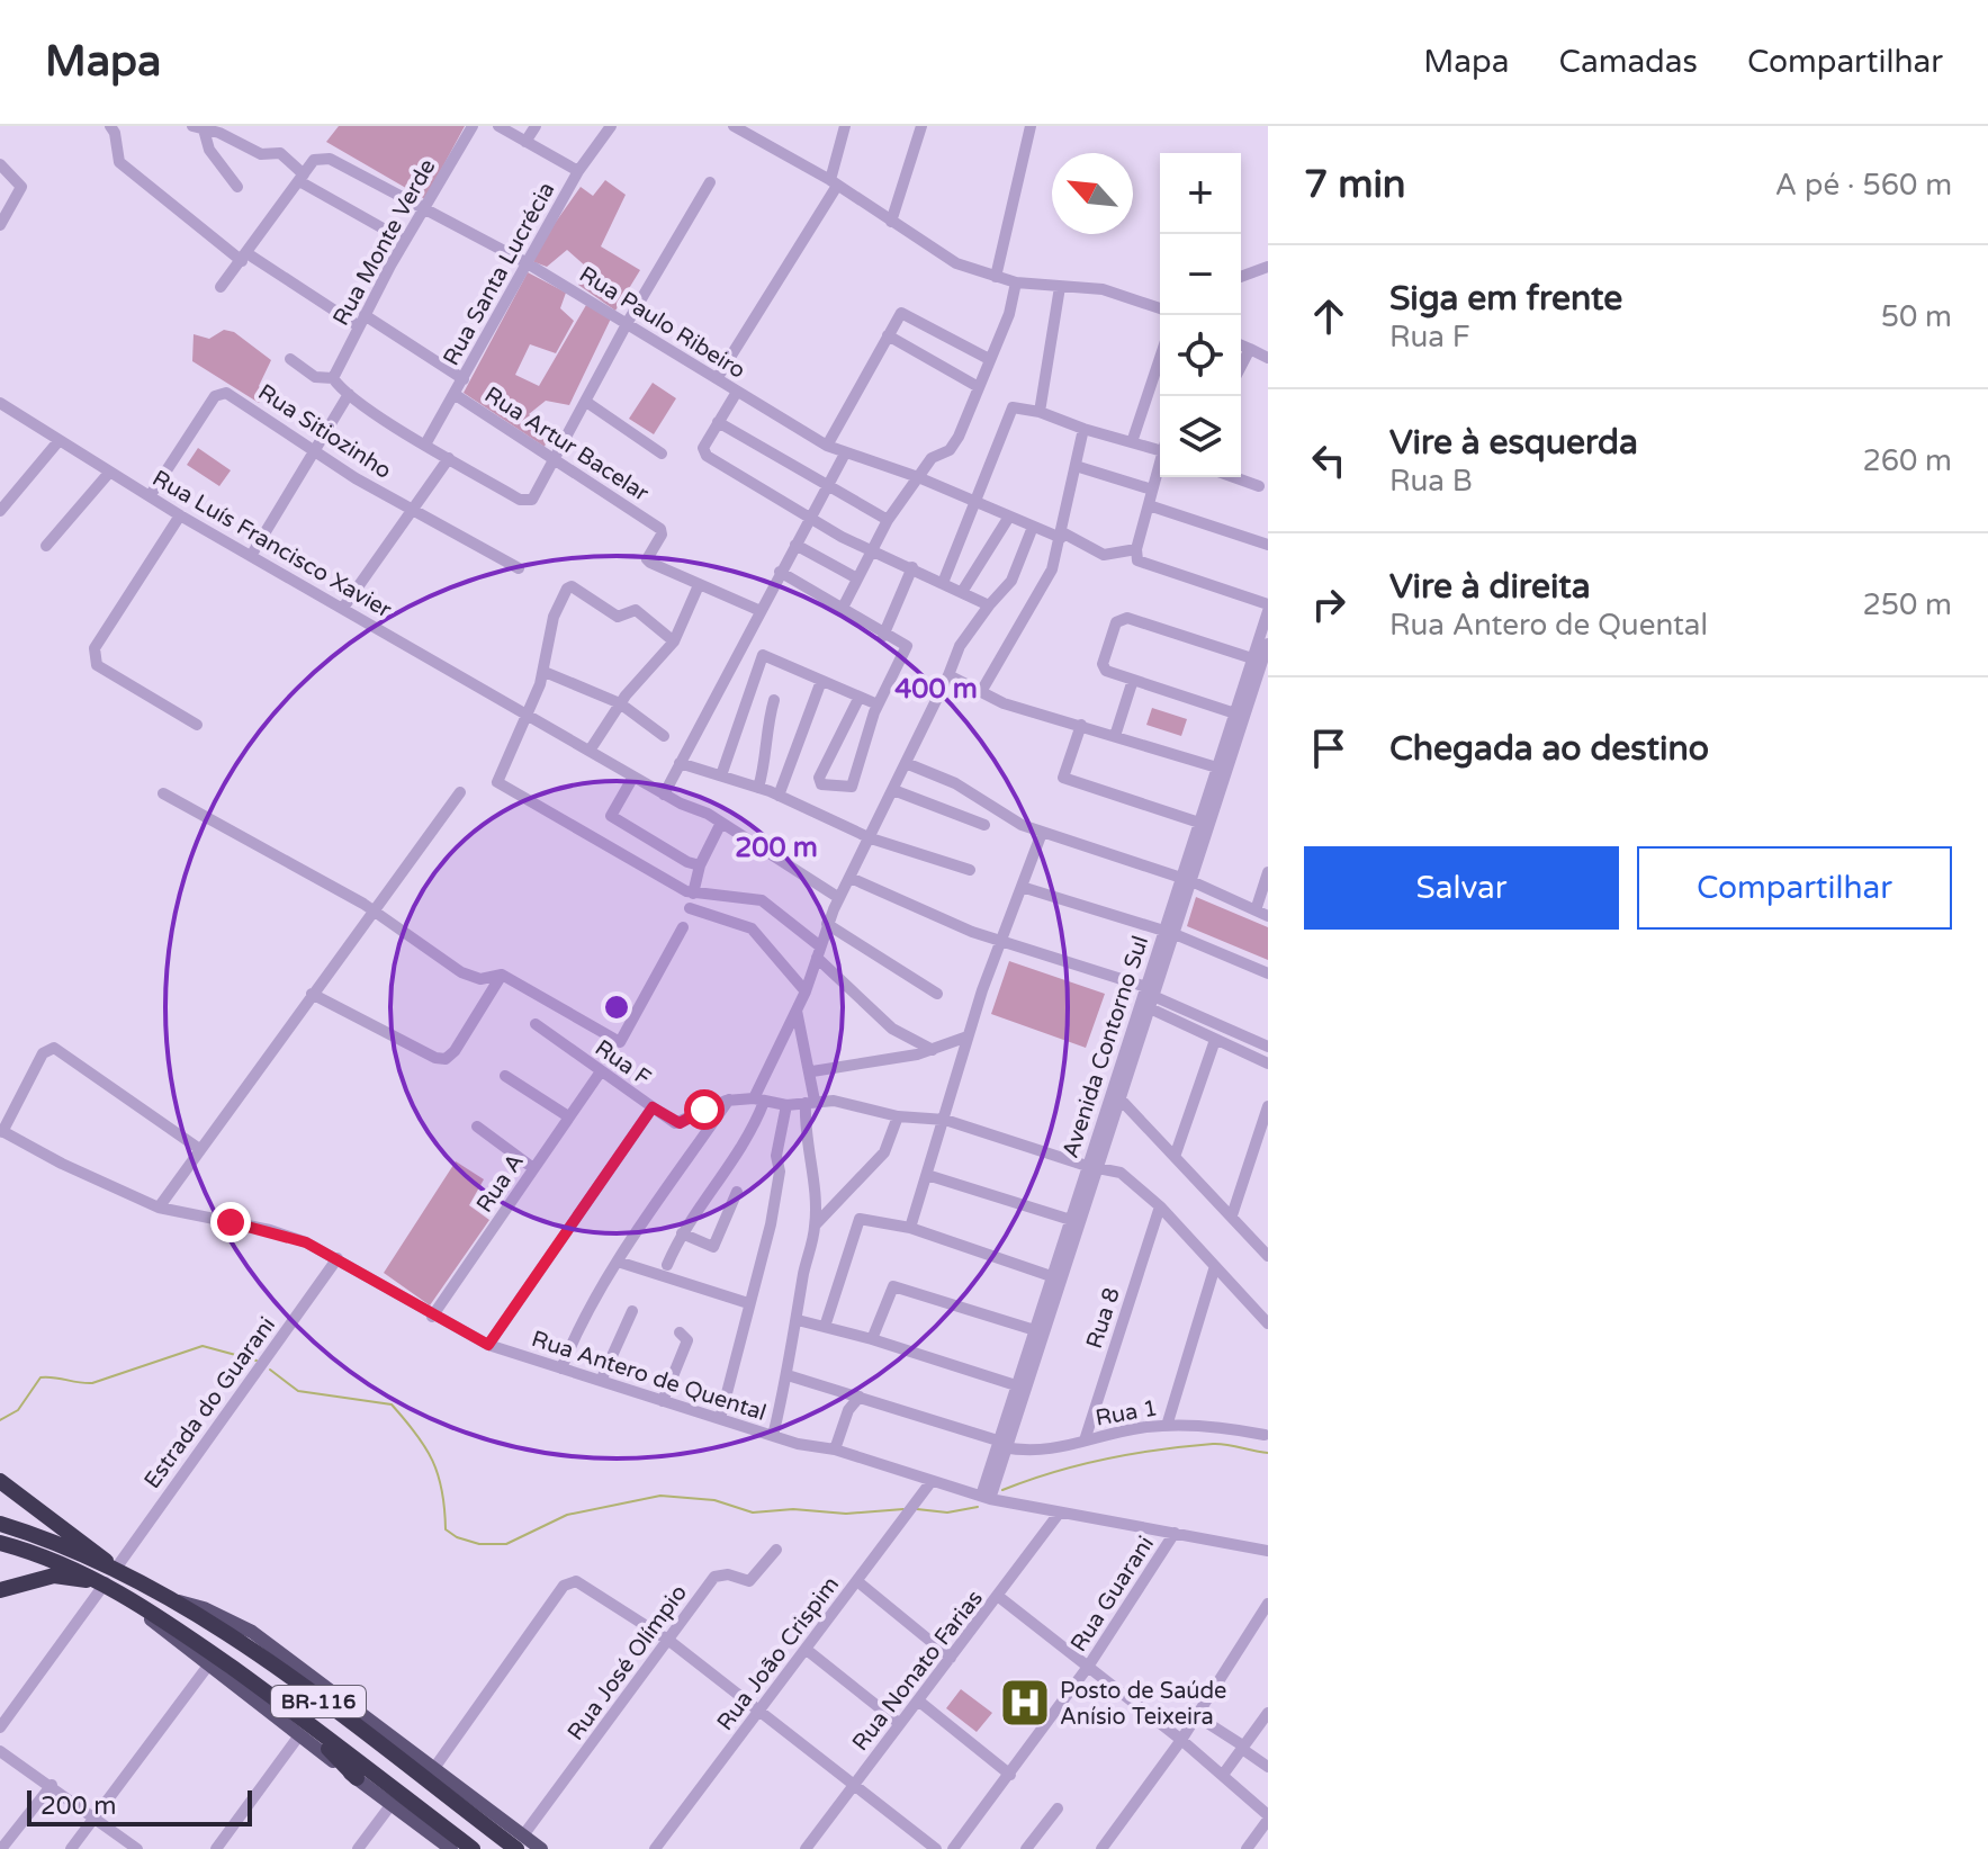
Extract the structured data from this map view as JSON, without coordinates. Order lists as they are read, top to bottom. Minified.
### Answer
{"streets":{"highway":["BR-116"],"street":["Rua Monte Verde","Rua Santa Lucrécia","Rua Paulo Ribeiro","Rua Sitiozinho","Rua Artur Bacelar","Rua Luís Francisco Xavier","Avenida Contorno Sul","Rua F","Rua A","Rua 8","Rua Antero de Quental","Estrada do Guarani","Rua 1","Rua Guarani","Rua João Crispim","Rua José Olímpio","Rua Nonato Farias"]},"crossings":[["Rua Monte Verde","Rua Paulo Ribeiro"],["Rua Santa Lucrécia","Rua Paulo Ribeiro"],["Rua Santa Lucrécia","Rua Artur Bacelar"],["Rua Sitiozinho","Rua Luís Francisco Xavier"],["Avenida Contorno Sul","Rua F"],["Avenida Contorno Sul","Rua Antero de Quental"],["Avenida Contorno Sul","Rua 1"],["Rua F","Rua A"],["Rua F","Rua 8"],["Rua A","Rua Antero de Quental"],["Rua 8","Rua 1"],["Rua Antero de Quental","Estrada do Guarani"],["Rua Antero de Quental","Rua Guarani"],["Rua Antero de Quental","Rua João Crispim"],["Rua Antero de Quental","Rua Nonato Farias"],["Estrada do Guarani","BR-116"],["Rua José Olímpio","BR-116"]],"places":{"hospital":["Posto de Saúde Anísio Teixeira"]},"scale_bar":"200 m","north":"top left","page":{"header":"Mapa","nav":["Mapa","Camadas","Compartilhar"],"heading":["7 min","A pé · 560 m"],"map_buttons":["+","−"],"list":[["Siga em frente","Rua F","50 m"],["Vire à esquerda","Rua B","260 m"],["Vire à direita","Rua Antero de Quental","250 m"],"Chegada ao destino"],"buttons":["Salvar","Compartilhar"],"scale":"200 m"},"rings":["400 m","200 m"]}
